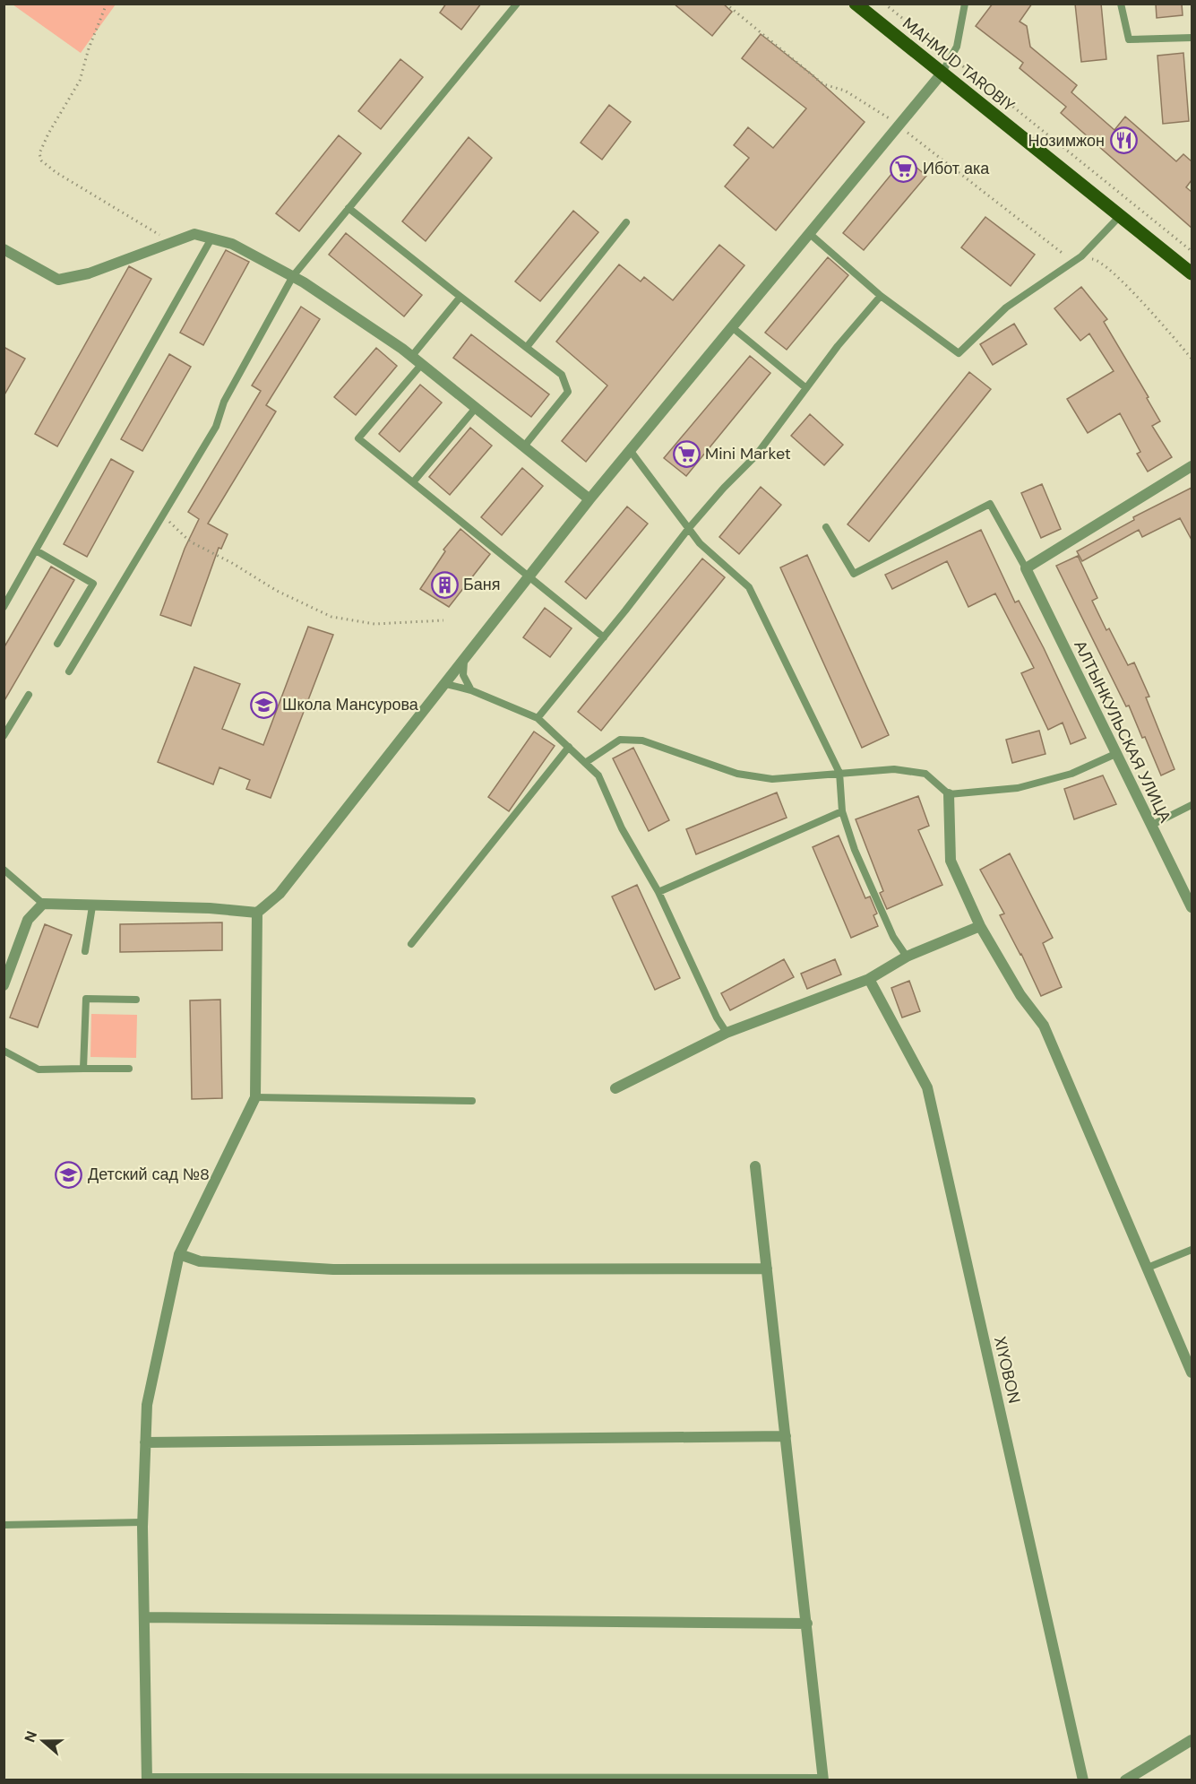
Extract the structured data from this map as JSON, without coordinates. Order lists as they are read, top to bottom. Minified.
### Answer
{"streets":{"main road":["MAHMUD TAROBIY"],"street":["АЛТЫНКУЛЬСКАЯ УЛИЦА","XIYOBON"]},"places":{"restaurant":["Нозимжон"],"supermarket":["Ибот ака","Mini Market"],"building":["Баня"],"school or university":["Школа Мансурова","Детский сад №8"]},"north":"left"}
